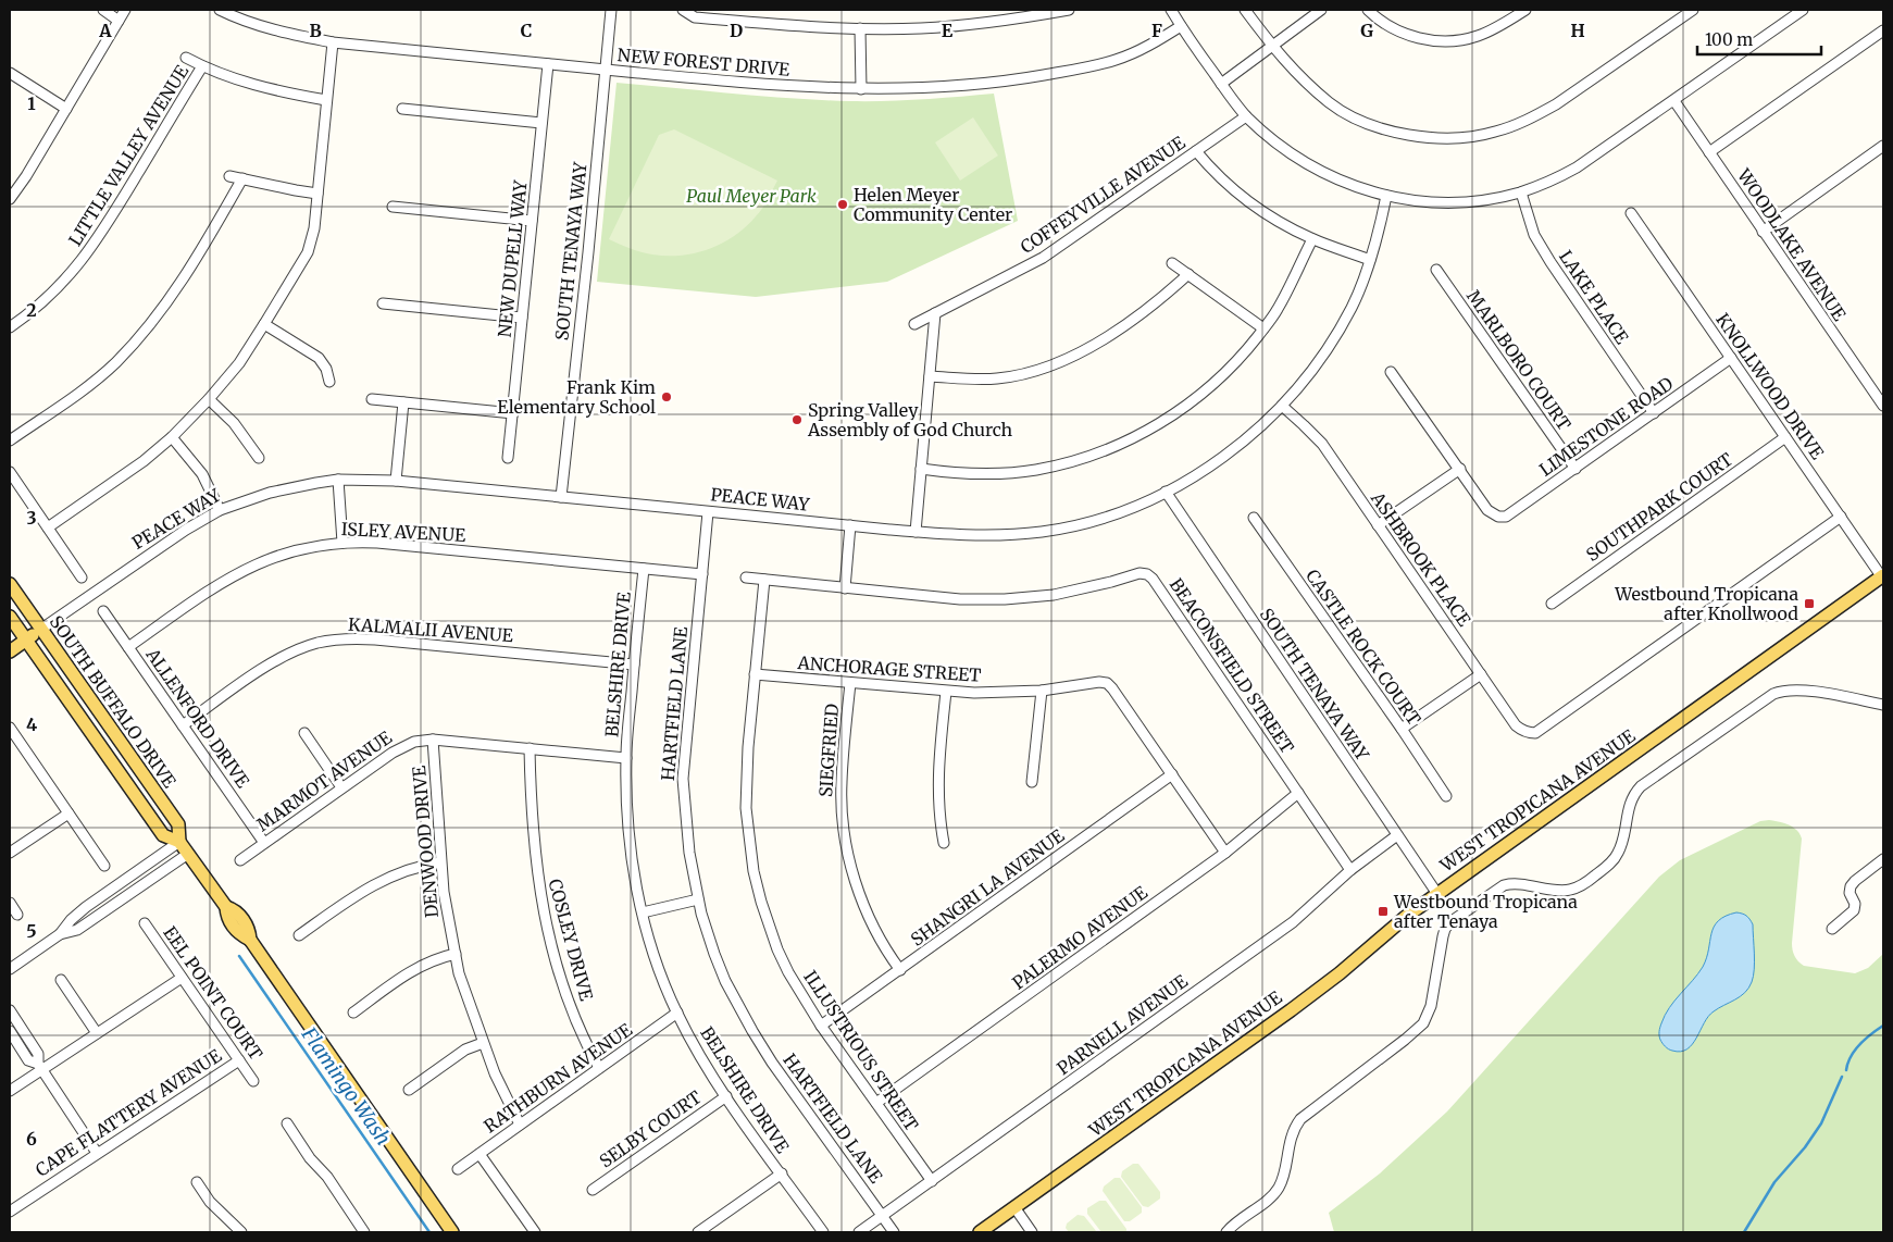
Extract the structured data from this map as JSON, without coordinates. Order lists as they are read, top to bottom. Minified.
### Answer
{"streets":{"main road":["PEACE WAY","SOUTH BUFFALO DRIVE","WEST TROPICANA AVENUE"],"street":["NEW FOREST DRIVE","LITTLE VALLEY AVENUE","COFFEYVILLE AVENUE","WOODLAKE AVENUE","SOUTH TENAYA WAY","NEW DUPELL WAY","LAKE PLACE","MARLBORO COURT","KNOLLWOOD DRIVE","LIMESTONE ROAD","SOUTHPARK COURT","ISLEY AVENUE","ASHBROOK PLACE","KALMALII AVENUE","CASTLE ROCK COURT","BELSHIRE DRIVE","BEACONSFIELD STREET","ANCHORAGE STREET","HARTFIELD LANE","ALLENFORD DRIVE","SIEGFRIED","MARMOT AVENUE","DENWOOD DRIVE","SHANGRI LA AVENUE","PALERMO AVENUE","COSLEY DRIVE","EEL POINT COURT","PARNELL AVENUE","ILLUSTRIOUS STREET","RATHBURN AVENUE","CAPE FLATTERY AVENUE","SELBY COURT"]},"crossings":[["NEW FOREST DRIVE","SOUTH TENAYA WAY"],["NEW FOREST DRIVE","NEW DUPELL WAY"],["SOUTH TENAYA WAY","PEACE WAY"],["SOUTH TENAYA WAY","WEST TROPICANA AVENUE"],["SOUTH TENAYA WAY","PARNELL AVENUE"],["LAKE PLACE","LIMESTONE ROAD"],["MARLBORO COURT","LIMESTONE ROAD"],["KNOLLWOOD DRIVE","LIMESTONE ROAD"],["KNOLLWOOD DRIVE","SOUTHPARK COURT"],["KNOLLWOOD DRIVE","ASHBROOK PLACE"],["KNOLLWOOD DRIVE","WEST TROPICANA AVENUE"],["PEACE WAY","ASHBROOK PLACE"],["PEACE WAY","SOUTH BUFFALO DRIVE"],["PEACE WAY","HARTFIELD LANE"],["ISLEY AVENUE","BELSHIRE DRIVE"],["ISLEY AVENUE","HARTFIELD LANE"],["ISLEY AVENUE","ALLENFORD DRIVE"],["KALMALII AVENUE","BELSHIRE DRIVE"],["KALMALII AVENUE","ALLENFORD DRIVE"],["BELSHIRE DRIVE","MARMOT AVENUE"],["BELSHIRE DRIVE","RATHBURN AVENUE"],["BELSHIRE DRIVE","SELBY COURT"],["BEACONSFIELD STREET","PALERMO AVENUE"],["BEACONSFIELD STREET","PARNELL AVENUE"],["BEACONSFIELD STREET","ILLUSTRIOUS STREET"],["ANCHORAGE STREET","SIEGFRIED"],["ANCHORAGE STREET","SHANGRI LA AVENUE"],["ANCHORAGE STREET","PALERMO AVENUE"],["ANCHORAGE STREET","ILLUSTRIOUS STREET"],["HARTFIELD LANE","PARNELL AVENUE"],["ALLENFORD DRIVE","MARMOT AVENUE"],["SIEGFRIED","SHANGRI LA AVENUE"],["MARMOT AVENUE","DENWOOD DRIVE"],["MARMOT AVENUE","COSLEY DRIVE"],["DENWOOD DRIVE","RATHBURN AVENUE"],["SHANGRI LA AVENUE","ILLUSTRIOUS STREET"],["PALERMO AVENUE","ILLUSTRIOUS STREET"],["COSLEY DRIVE","RATHBURN AVENUE"],["EEL POINT COURT","CAPE FLATTERY AVENUE"],["PARNELL AVENUE","ILLUSTRIOUS STREET"]],"water":["Flamingo Wash"],"parks":["Paul Meyer Park"],"places":{"other":["Helen Meyer Community Center","Frank Kim Elementary School","Spring Valley Assembly of God Church"],"transit":["Westbound Tropicana after Knollwood","Westbound Tropicana after Tenaya"]},"scale_bar":"100 m","grid":{"columns":["A","B","C","D","E","F","G","H"],"rows":["1","2","3","4","5","6"]}}
